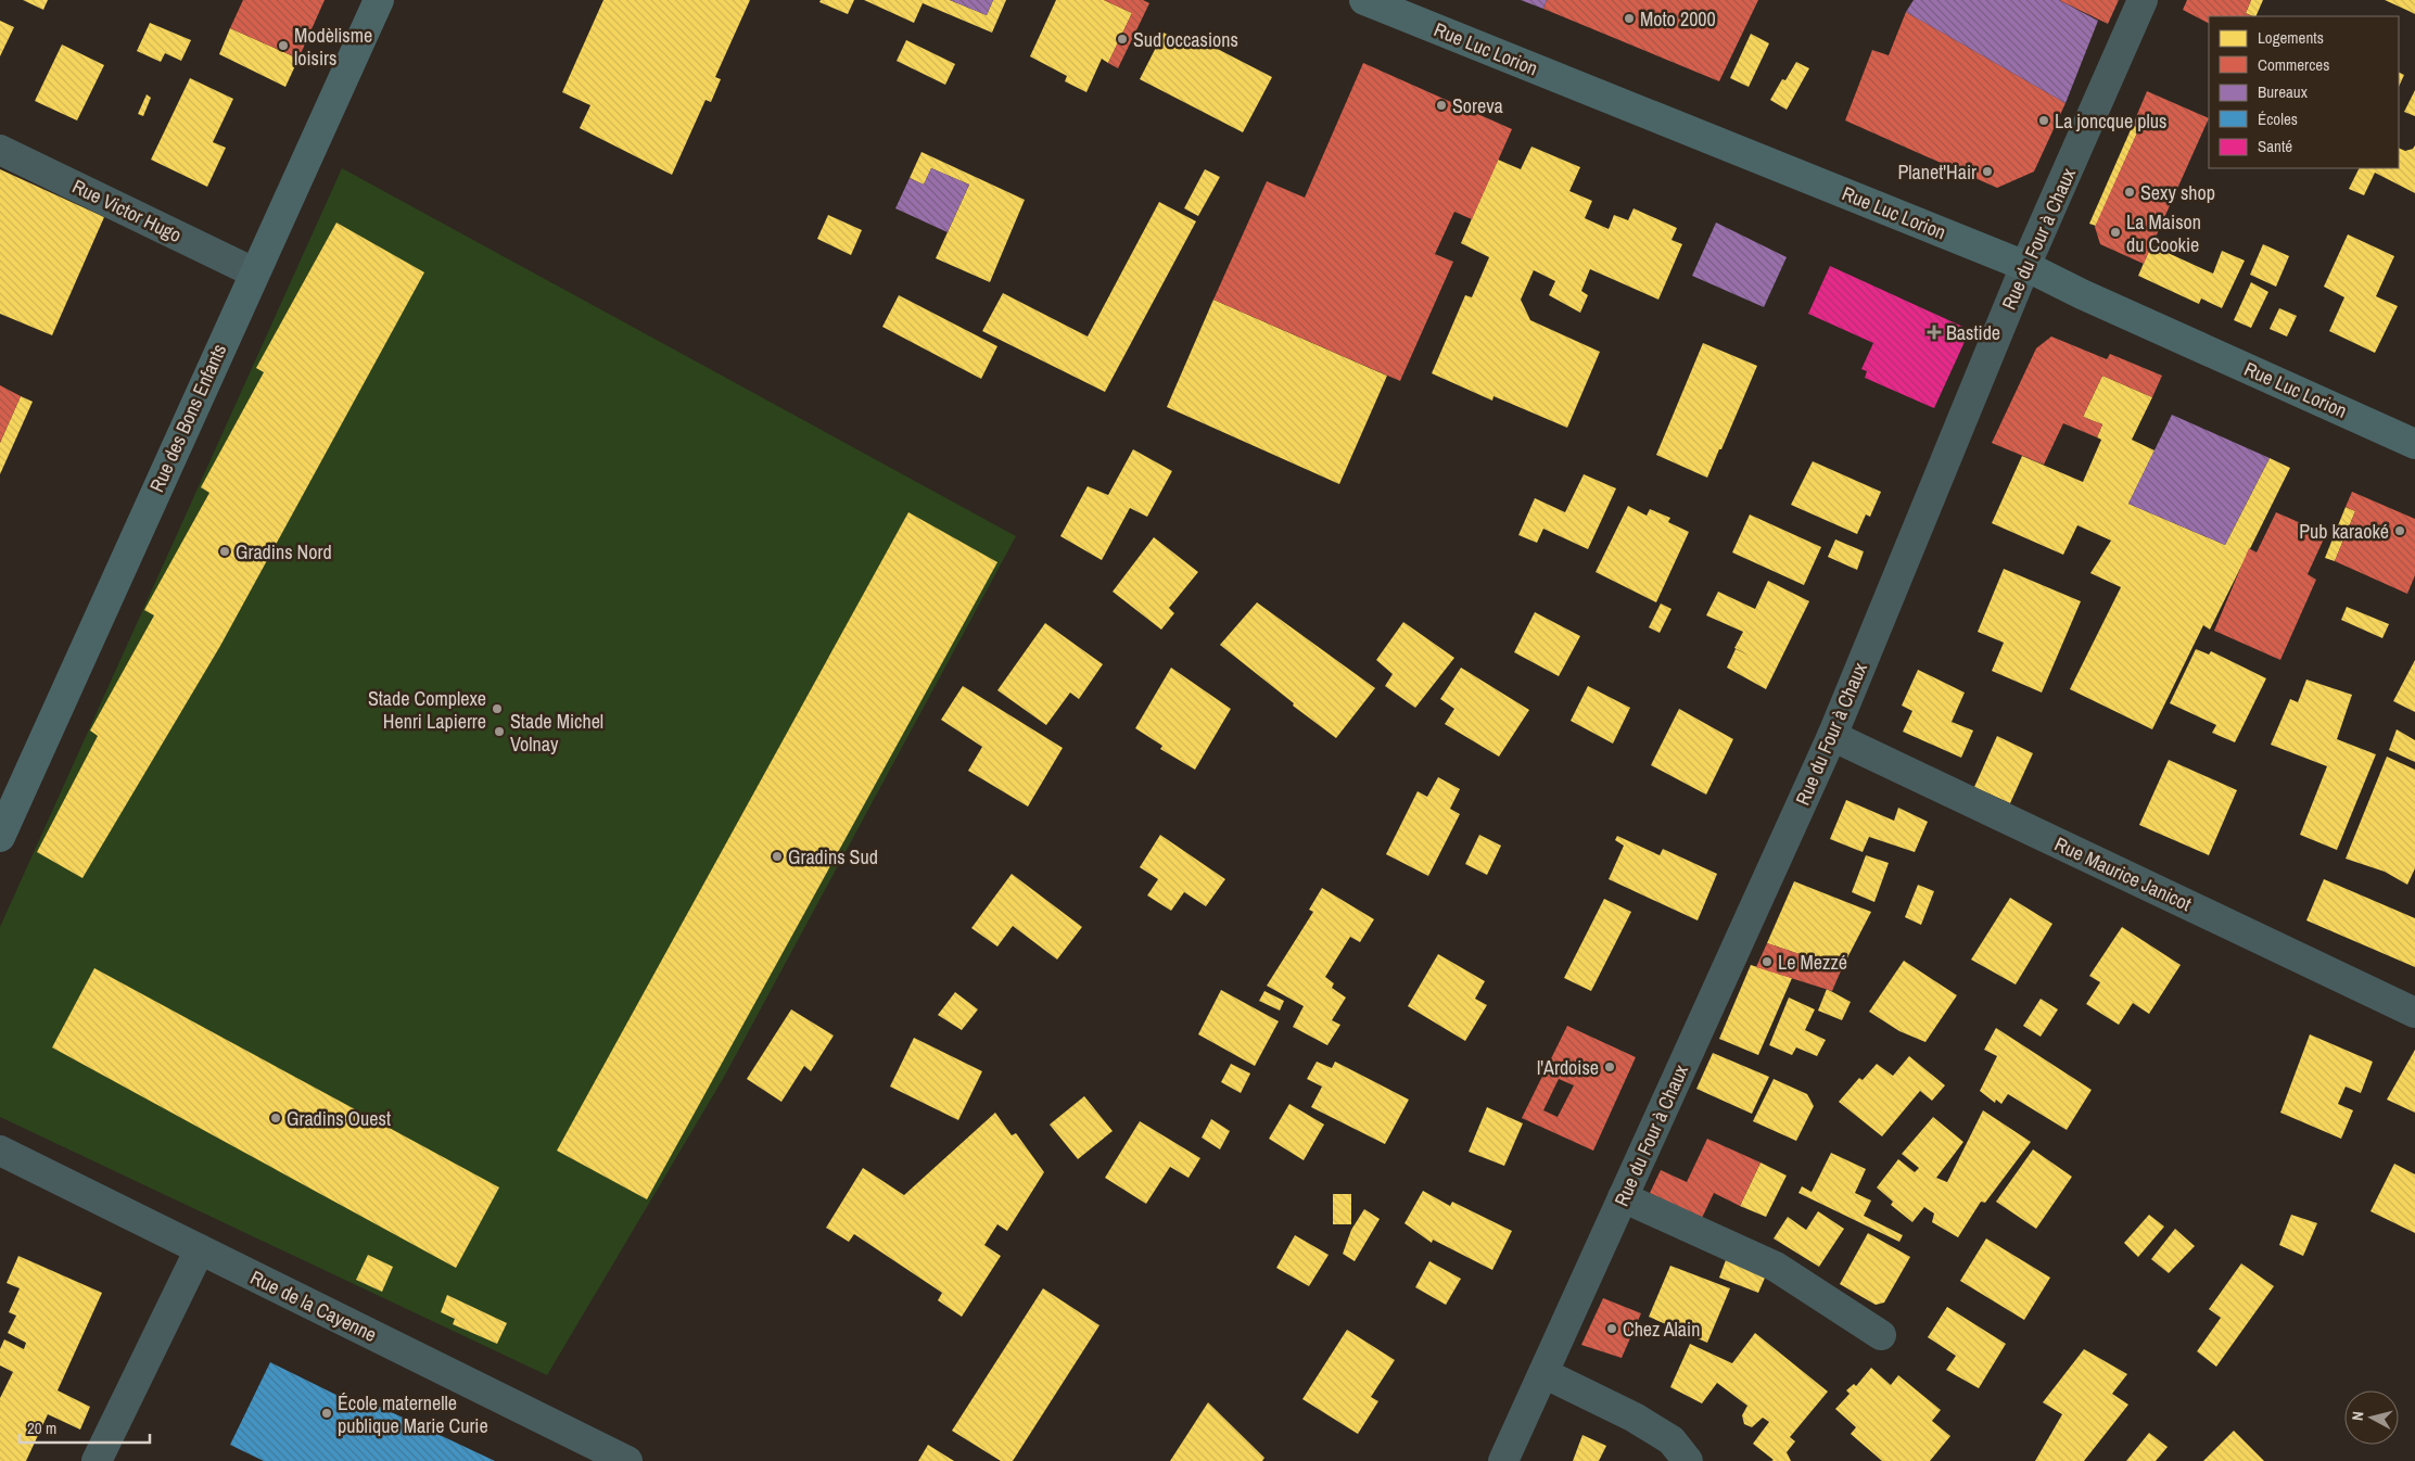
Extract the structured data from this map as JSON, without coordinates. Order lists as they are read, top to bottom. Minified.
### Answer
{"streets":{"street":["Rue Luc Lorion","Rue Victor Hugo","Rue du Four à Chaux","Rue des Bons Enfants","Rue Maurice Janicot","Rue de la Cayenne"]},"crossings":[["Rue Luc Lorion","Rue du Four à Chaux"],["Rue Victor Hugo","Rue des Bons Enfants"],["Rue du Four à Chaux","Rue Maurice Janicot"]],"places":{"other":["Moto 2000","Sud occasions","Modèlisme loisirs","Soreva","La joncque plus","Planet'Hair","Sexy shop","La Maison du Cookie","Pub karaoké","Gradins Nord","Stade Complexe Henri Lapierre","Stade Michel Volnay","Gradins Sud","Le Mezzé","l'Ardoise","Gradins Ouest","Chez Alain","École maternelle publique Marie Curie"],"health":["Bastide"]},"legend":["Logements","Commerces","Bureaux","Écoles","Santé"],"scale_bar":"20 m","north":"left"}
